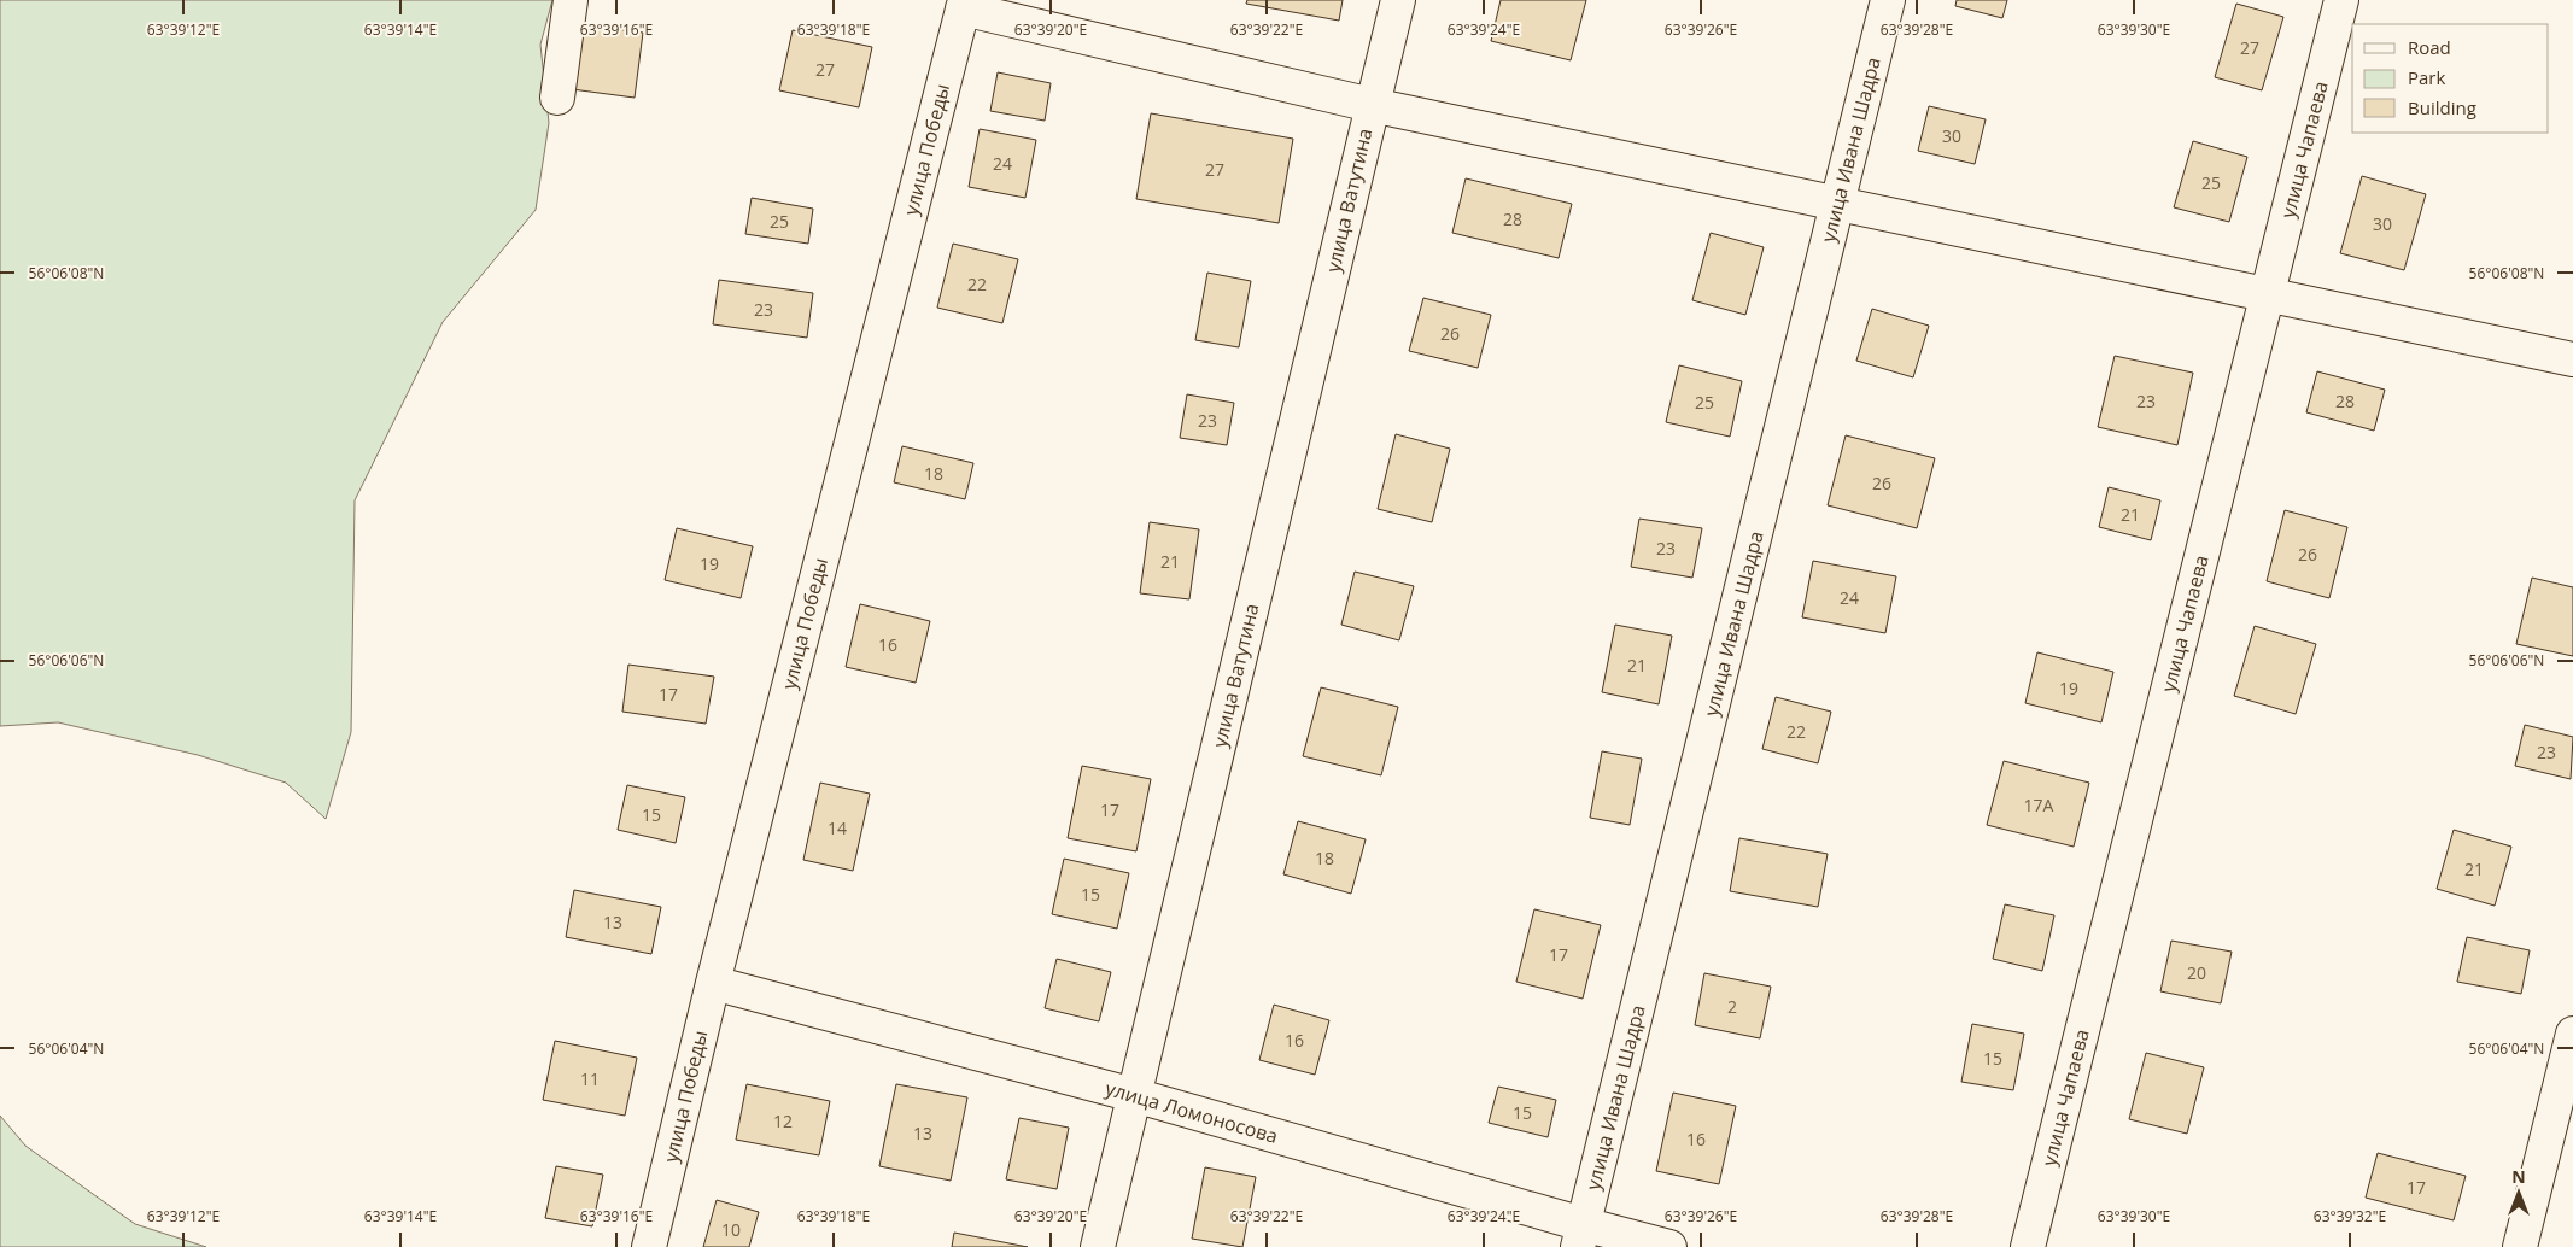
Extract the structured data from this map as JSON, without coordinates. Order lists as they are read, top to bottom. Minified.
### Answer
{"streets":{"street":["улица Победы","улица Ивана Шадра","улица Чапаева","улица Ватутина","улица Ломоносова"]},"crossings":[["улица Победы","улица Ломоносова"],["улица Ивана Шадра","улица Ломоносова"],["улица Ватутина","улица Ломоносова"]],"house_numbers":["27","27","30","24","27","25","28","25","30","22","23","26","23","28","25","23","18","26","21","23","26","21","19","24","16","21","19","17","22","23","17А","17","15","14","18","21","15","13","17","20","2","16","15","11","15","12","13","16","17","10"],"legend":["Road","Park","Building"],"north":"top","coordinates":["63°39'12\"E","63°39'14\"E","63°39'16\"E","63°39'18\"E","63°39'20\"E","63°39'22\"E","63°39'24\"E","63°39'26\"E","63°39'28\"E","63°39'30\"E","56°06'08\"N","56°06'06\"N","56°06'04\"N","63°39'32\"E"]}
